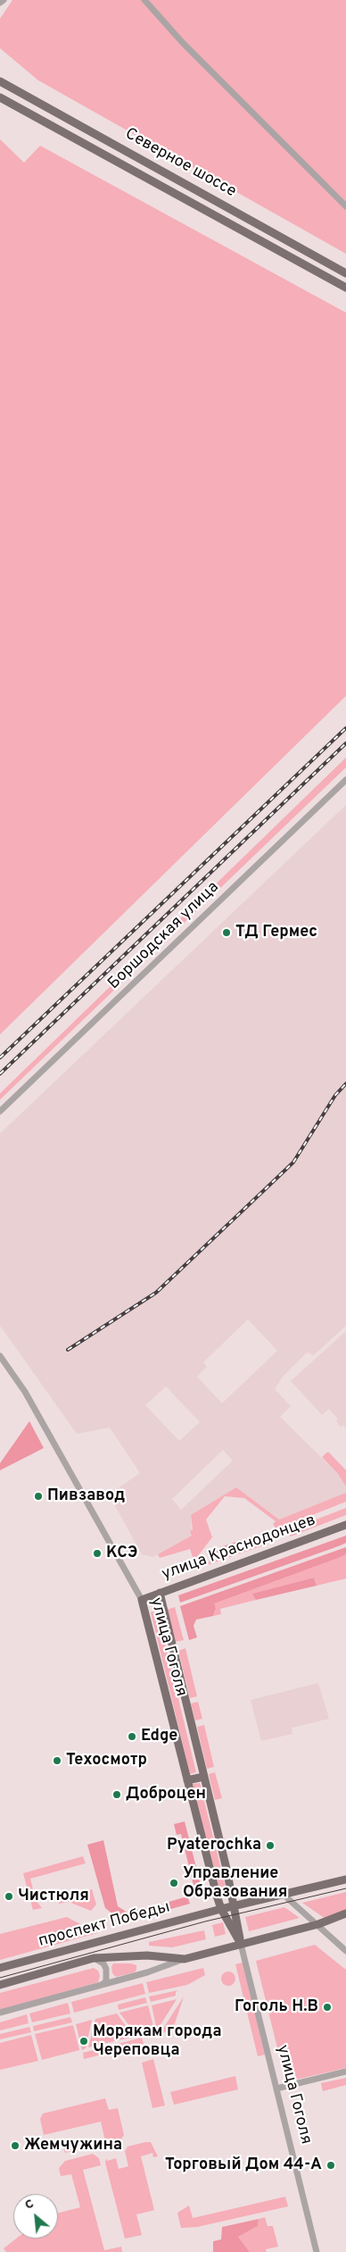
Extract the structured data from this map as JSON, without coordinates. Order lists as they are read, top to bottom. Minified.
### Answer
{"streets":{"main road":["Северное шоссе","улица Краснодонцев","улица Гоголя","проспект Победы"],"street":["Боршодская улица"]},"crossings":[["улица Краснодонцев","улица Гоголя"],["улица Гоголя","проспект Победы"]],"places":["ТД Гермес","Пивзавод","КСЭ","Edge","Техосмотр","Доброцен","Pyaterochka","Управление Образования","Чистюля","Гоголь Н.В","Морякам города Череповца","Жемчужина","Торговый Дом 44-А"],"north":"top left"}
